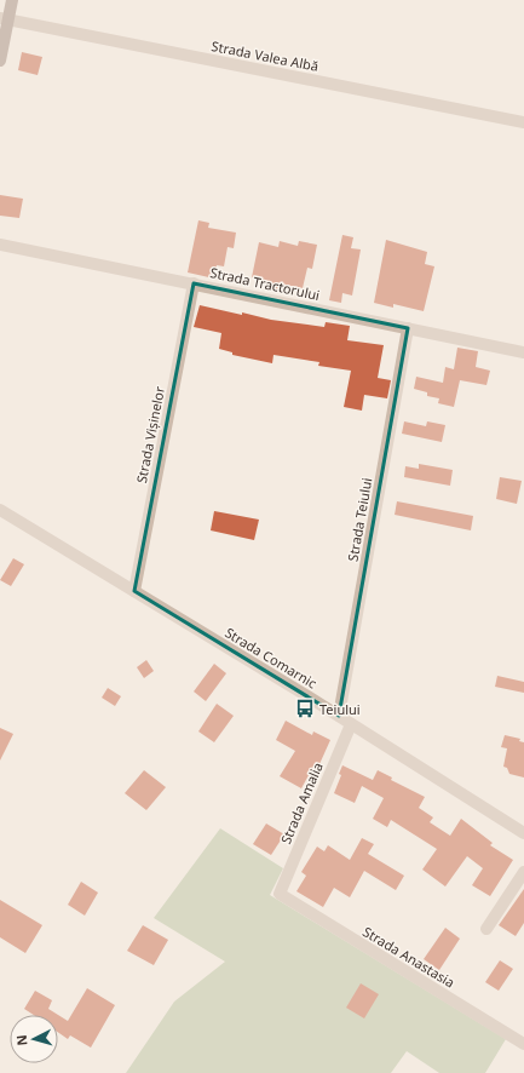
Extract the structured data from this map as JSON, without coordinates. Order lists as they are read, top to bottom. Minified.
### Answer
{"streets":{"street":["Strada Valea Albă","Strada Tractorului","Strada Vișinelor","Strada Teiului","Strada Comarnic","Strada Amalia","Strada Anastasia"]},"crossings":[["Strada Tractorului","Strada Vișinelor"],["Strada Tractorului","Strada Teiului"],["Strada Vișinelor","Strada Comarnic"],["Strada Teiului","Strada Comarnic"],["Strada Comarnic","Strada Amalia"],["Strada Amalia","Strada Anastasia"]],"places":{"bus stop":["Teiului"]},"north":"left"}
